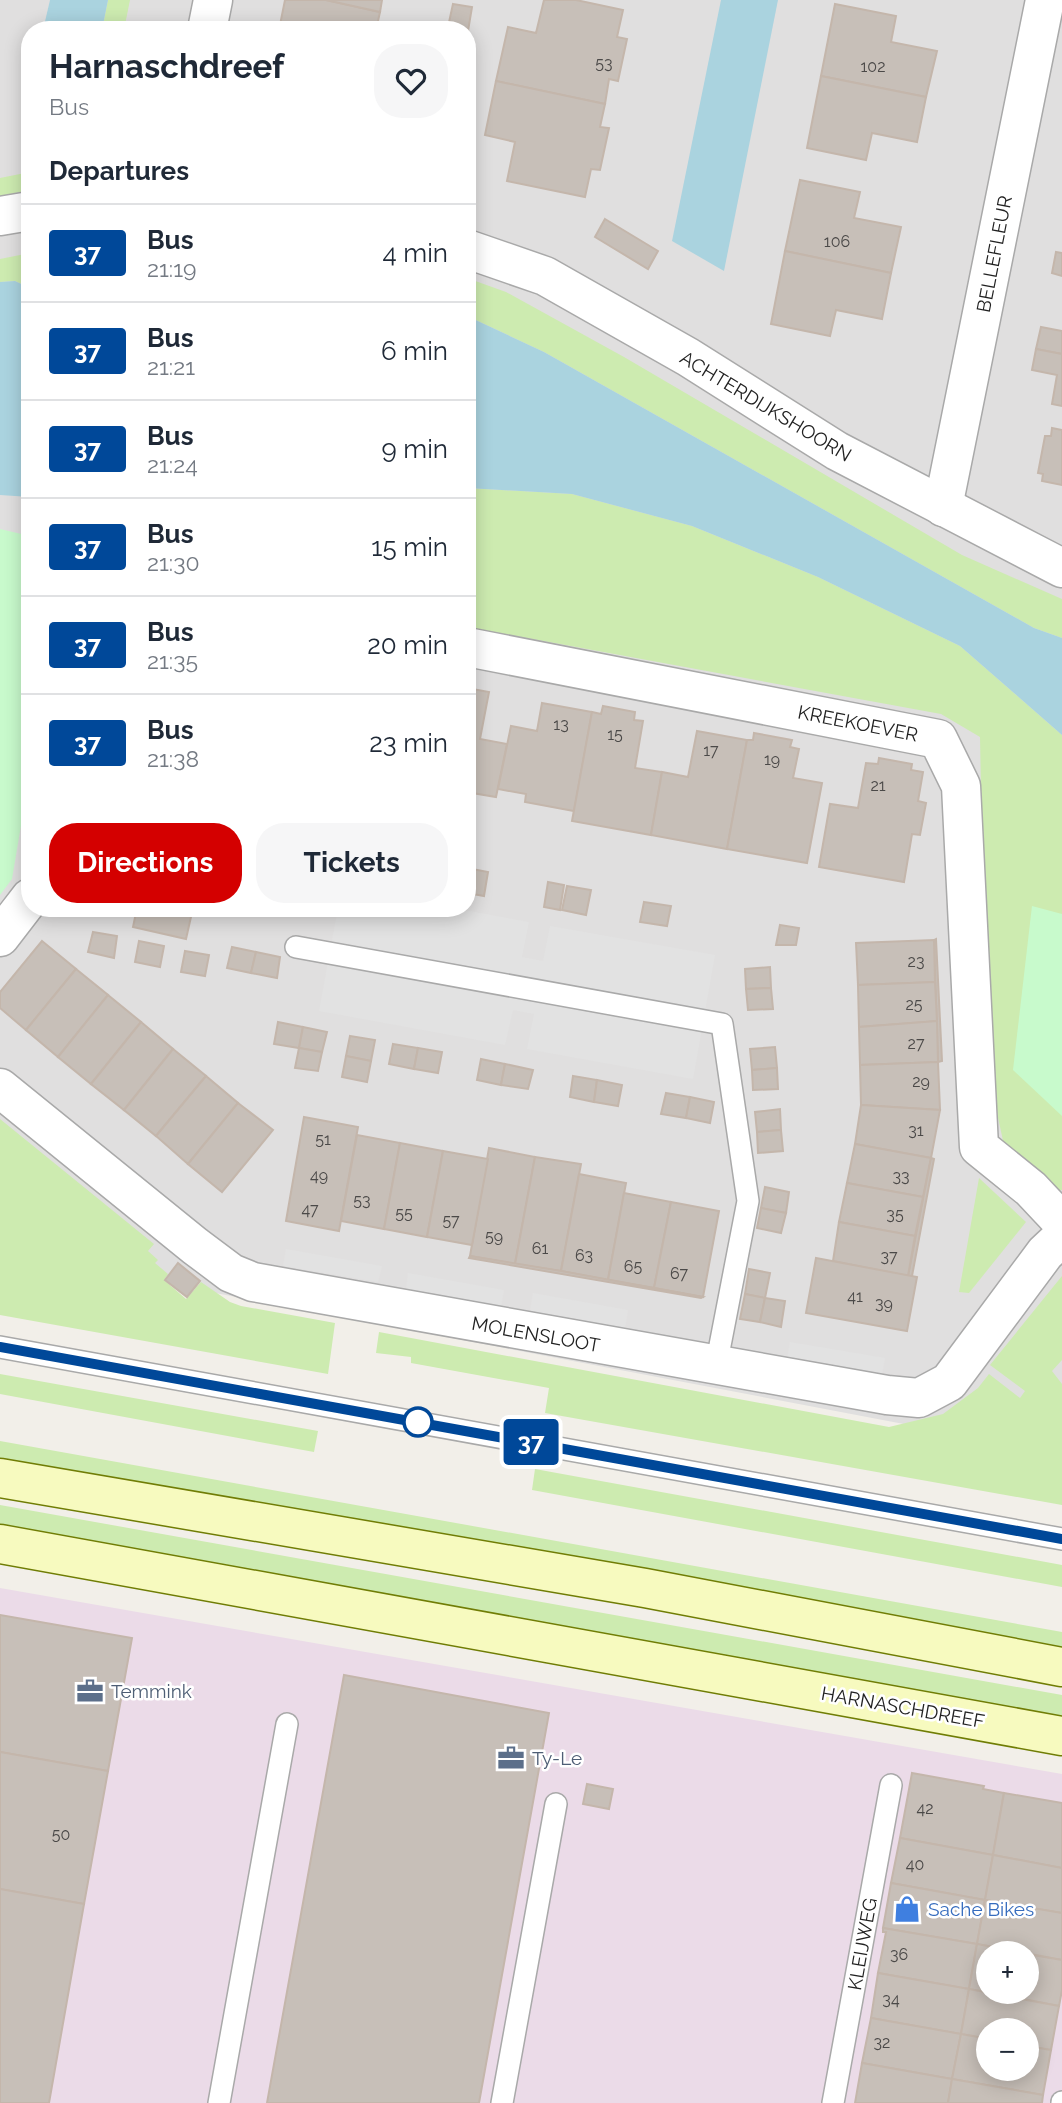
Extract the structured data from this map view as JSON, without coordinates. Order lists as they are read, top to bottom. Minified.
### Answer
{"streets":{"street":["BELLEFLEUR","ACHTERDIJKSHOORN","KREEKOEVER","MOLENSLOOT","HARNASCHDREEF"],"lane":["KLEIJWEG"]},"crossings":[["BELLEFLEUR","ACHTERDIJKSHOORN"]],"places":{"office":["Temmink","Ty-Le"],"shop":["Sache Bikes"]},"lines":["bus line 37"],"house_numbers":["53","102","106","13","15","17","19","21","23","25","27","29","31","51","49","33","53","47","55","35","57","59","61","63","37","65","67","41","39","42","50","40","36","34","32"],"page":{"on_map":"37","heading":[["Harnaschdreef","Bus"],"Departures"],"list":[{"mark":"37","name":"Bus","note":"21:19","value":"4 min"},{"mark":"37","name":"Bus","note":"21:21","value":"6 min"},{"mark":"37","name":"Bus","note":"21:24","value":"9 min"},{"mark":"37","name":"Bus","note":"21:30","value":"15 min"},{"mark":"37","name":"Bus","note":"21:35","value":"20 min"},{"mark":"37","name":"Bus","note":"21:38","value":"23 min"}],"buttons":["Directions","Tickets"],"map_buttons":["+","−"]}}
